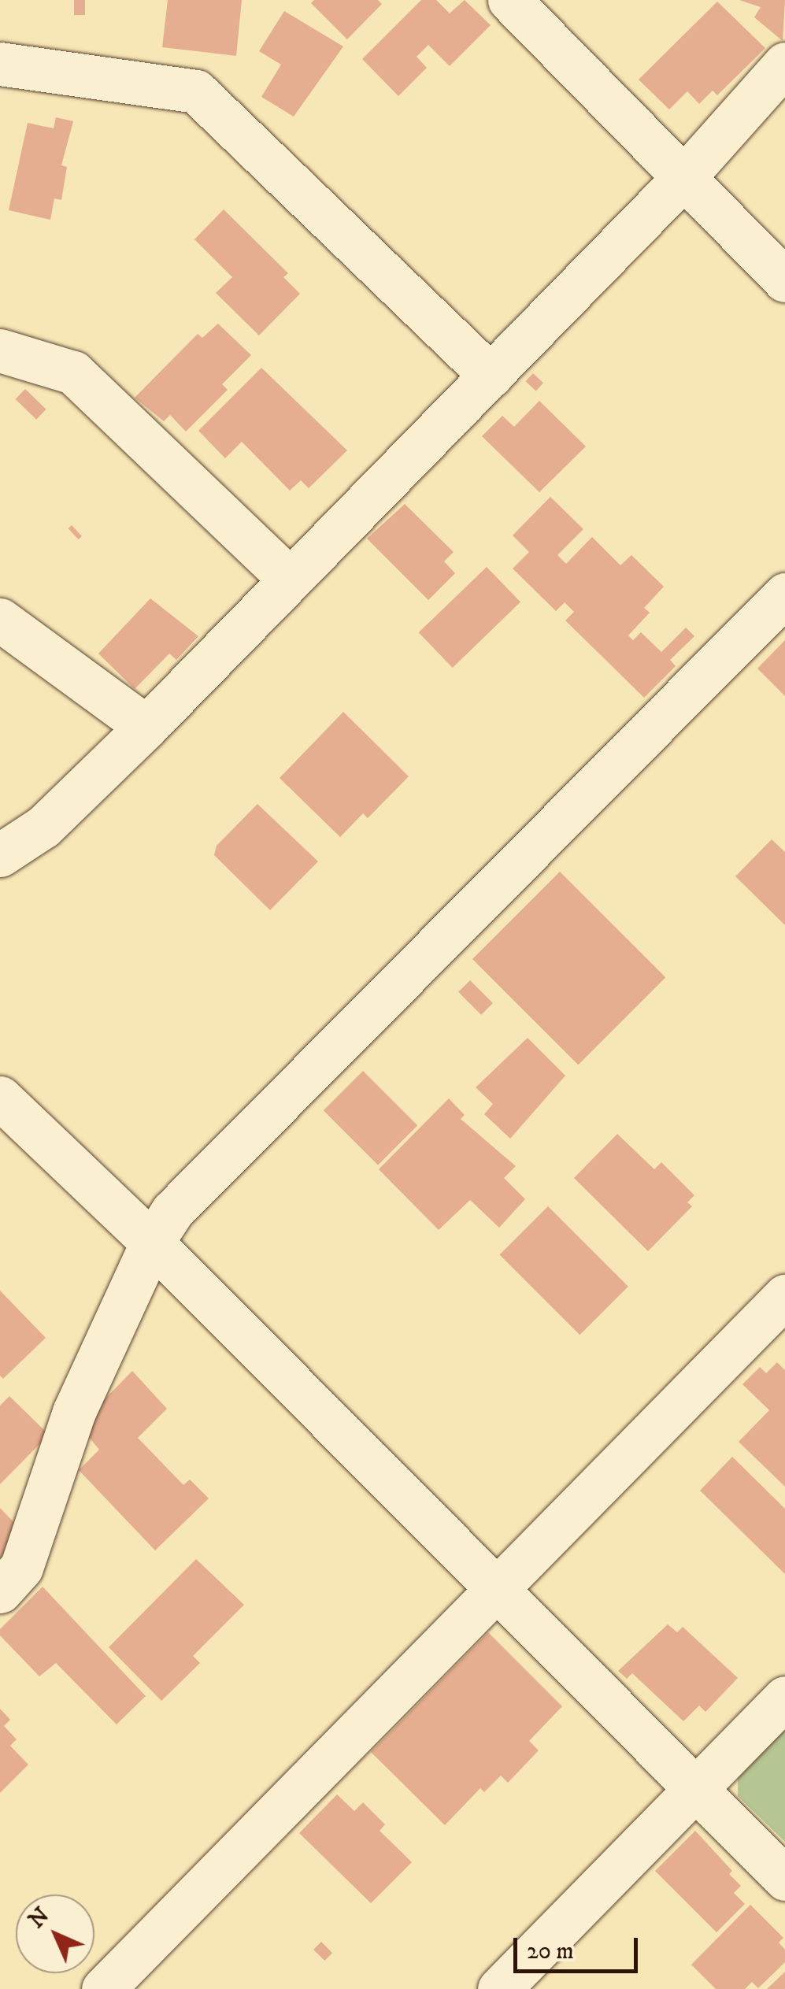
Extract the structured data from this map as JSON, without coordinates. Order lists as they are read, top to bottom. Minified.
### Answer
{"scale_bar":"20 m","north":"top left"}
